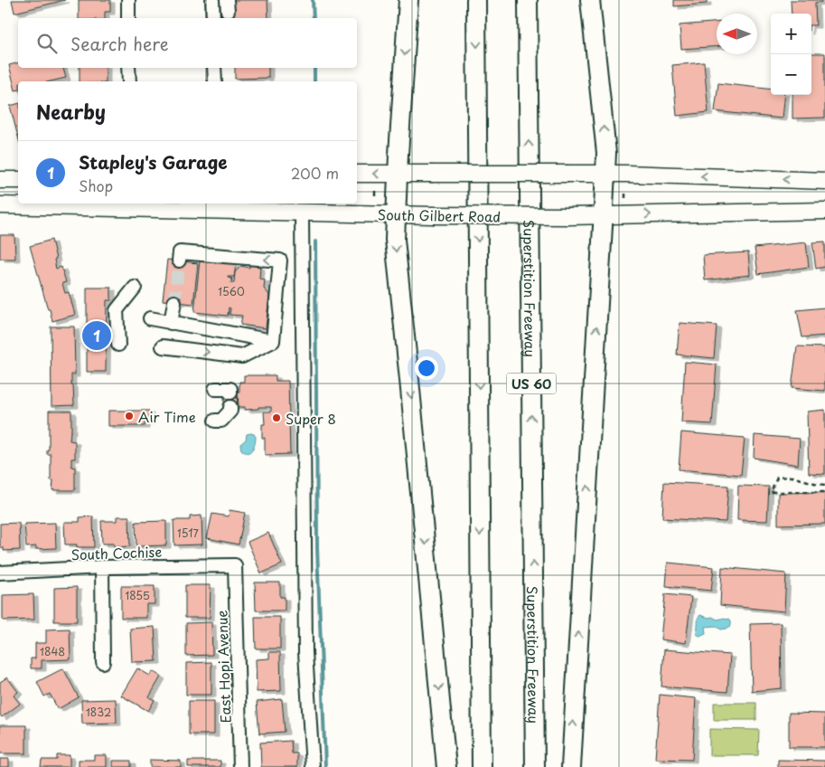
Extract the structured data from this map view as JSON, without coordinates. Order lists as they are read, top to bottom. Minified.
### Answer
{"streets":{"highway":["Superstition Freeway","US 60"],"main road":["South Gilbert Road"],"street":["South Cochise","East Hopi Avenue"]},"crossings":[["South Cochise","East Hopi Avenue"]],"places":["Air Time","Super 8"],"house_numbers":["1560","1517","1855","1848","1832"],"north":"left","page":{"map_buttons":["+","−"],"search":"Search here","heading":"Nearby","list":[{"mark":"1","name":"Stapley's Garage","note":"Shop","value":"200 m"}],"pins":"1"}}
